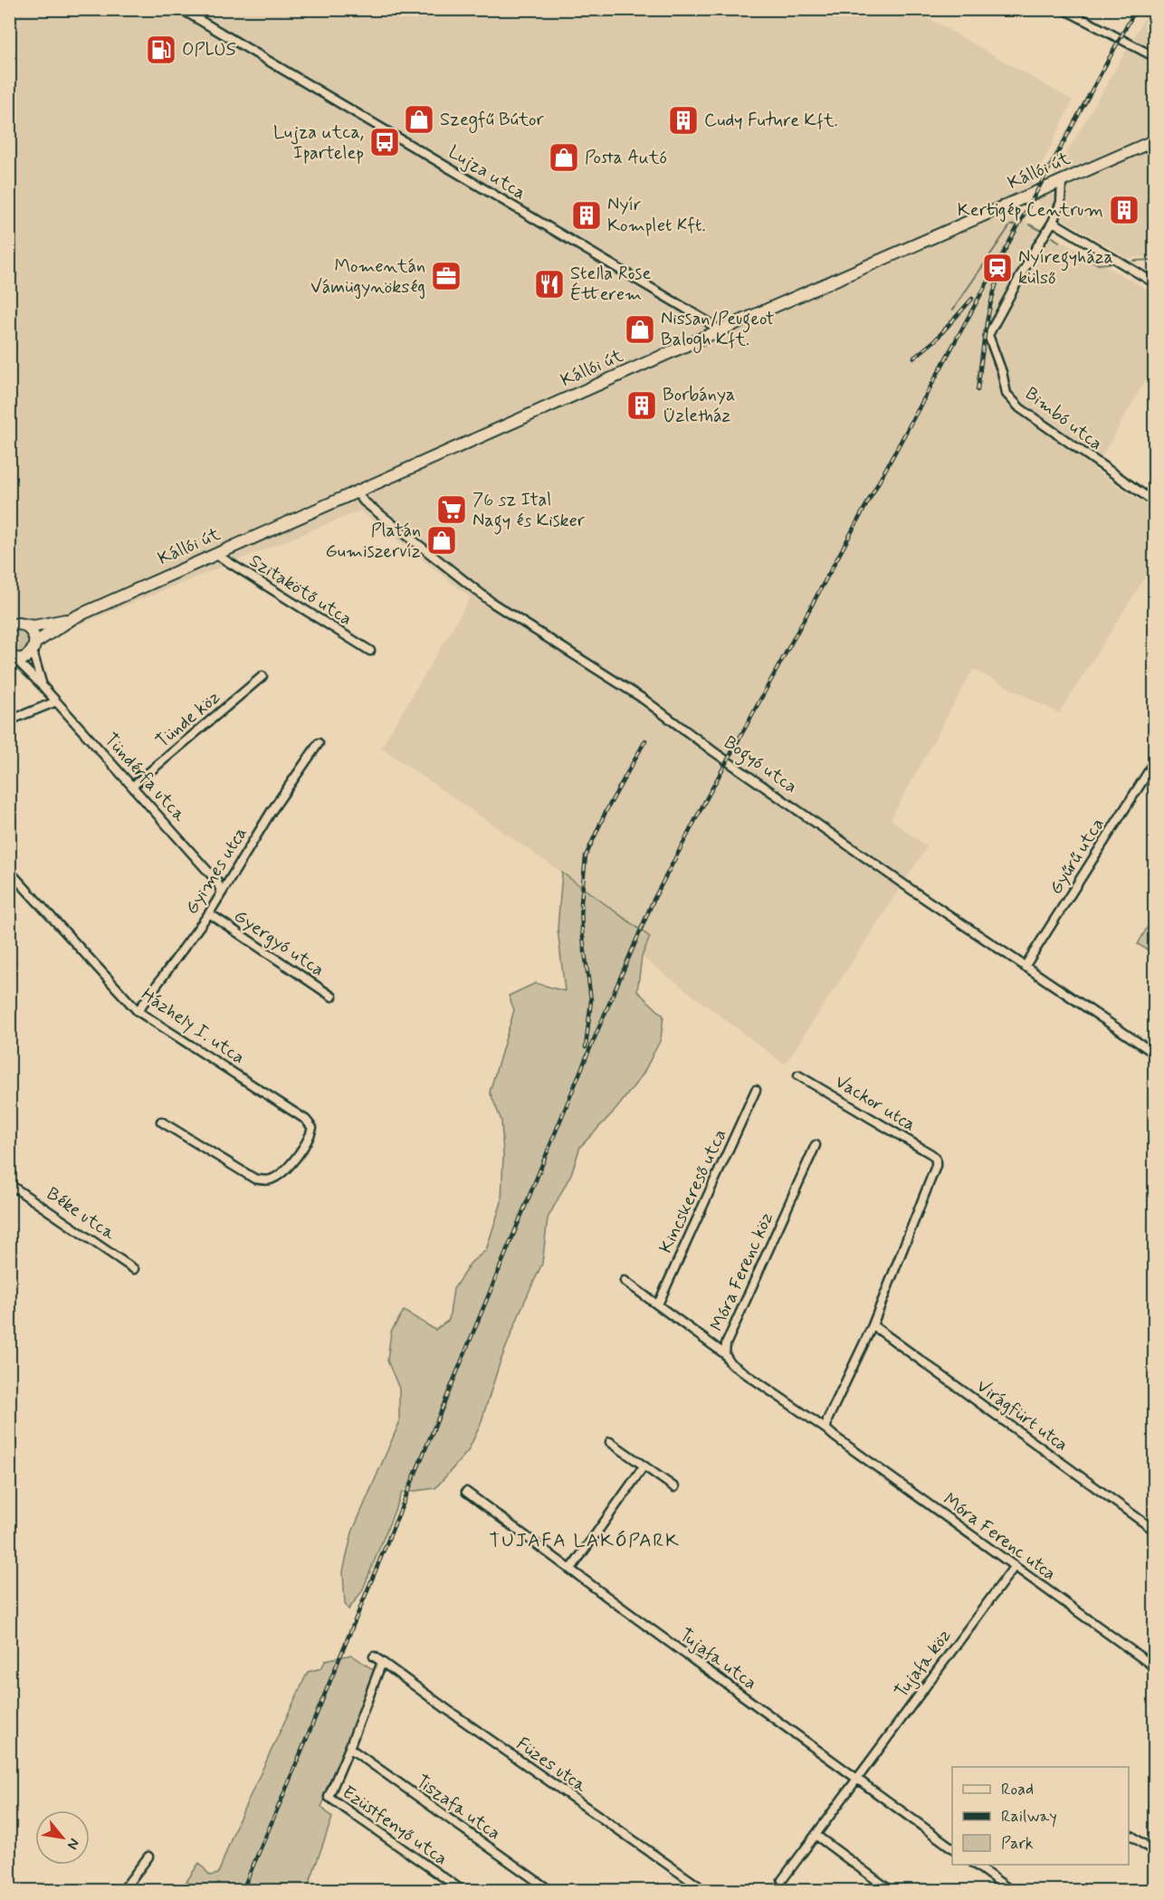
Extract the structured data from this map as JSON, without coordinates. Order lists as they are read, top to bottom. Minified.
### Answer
{"streets":{"main road":["Kállói út"],"street":["Lujza utca","Bimbó utca","Szitakötő utca","Tünde köz","Bogyó utca","Tündérfa utca","Gyűrű utca","Gyimes utca","Gyergyó utca","Házhely I. utca","Vackor utca","Kincskereső utca","Béke utca","Móra Ferenc köz","Virágfürt utca","Móra Ferenc utca","Tujafa utca","Tujafa köz","Füzes utca","Tiszafa utca","Ezüstfenyő utca"]},"crossings":[["Kállói út","Lujza utca"],["Kállói út","Szitakötő utca"],["Kállói út","Bogyó utca"],["Kállói út","Tündérfa utca"],["Tünde köz","Tündérfa utca"],["Bogyó utca","Gyűrű utca"],["Tündérfa utca","Gyimes utca"],["Gyimes utca","Gyergyó utca"],["Gyimes utca","Házhely I. utca"],["Vackor utca","Virágfürt utca"],["Móra Ferenc köz","Móra Ferenc utca"],["Móra Ferenc utca","Tujafa köz"],["Tujafa utca","Tujafa köz"],["Tiszafa utca","Ezüstfenyő utca"]],"districts":["TUJAFA LAKÓPARK"],"places":{"fuel station":["OPLUS"],"shop":["Szegfű Bútor","Posta Autó","Nissan/Peugeot Balogh Kft.","Platán Gumiszervíz"],"building":["Cudy Future Kft.","Kertigép Centrum","Nyír Komplet Kft.","Borbánya Üzletház"],"bus stop":["Lujza utca, Ipartelep"],"station":["Nyíregyháza külső"],"office":["Momentán Vámügynökség"],"restaurant":["Stella Rose Étterem"],"supermarket":["76 sz Ital Nagy és Kisker"]},"legend":["Road","Railway","Park"],"north":"bottom right"}
